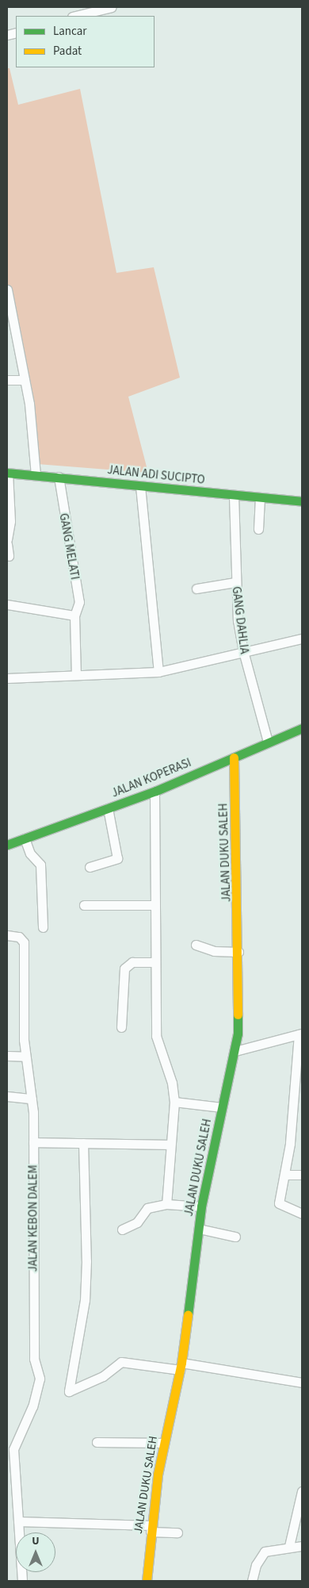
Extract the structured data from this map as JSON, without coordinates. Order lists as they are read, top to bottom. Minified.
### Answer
{"streets":{"main road":["JALAN ADI SUCIPTO","JALAN KOPERASI","JALAN DUKU SALEH"],"street":["GANG MELATI","GANG DAHLIA","JALAN KEBON DALEM"]},"crossings":[["JALAN ADI SUCIPTO","GANG MELATI"],["JALAN ADI SUCIPTO","GANG DAHLIA"],["GANG DAHLIA","JALAN KOPERASI"],["JALAN KOPERASI","JALAN DUKU SALEH"]],"legend":["Lancar","Padat"],"north":"top"}
